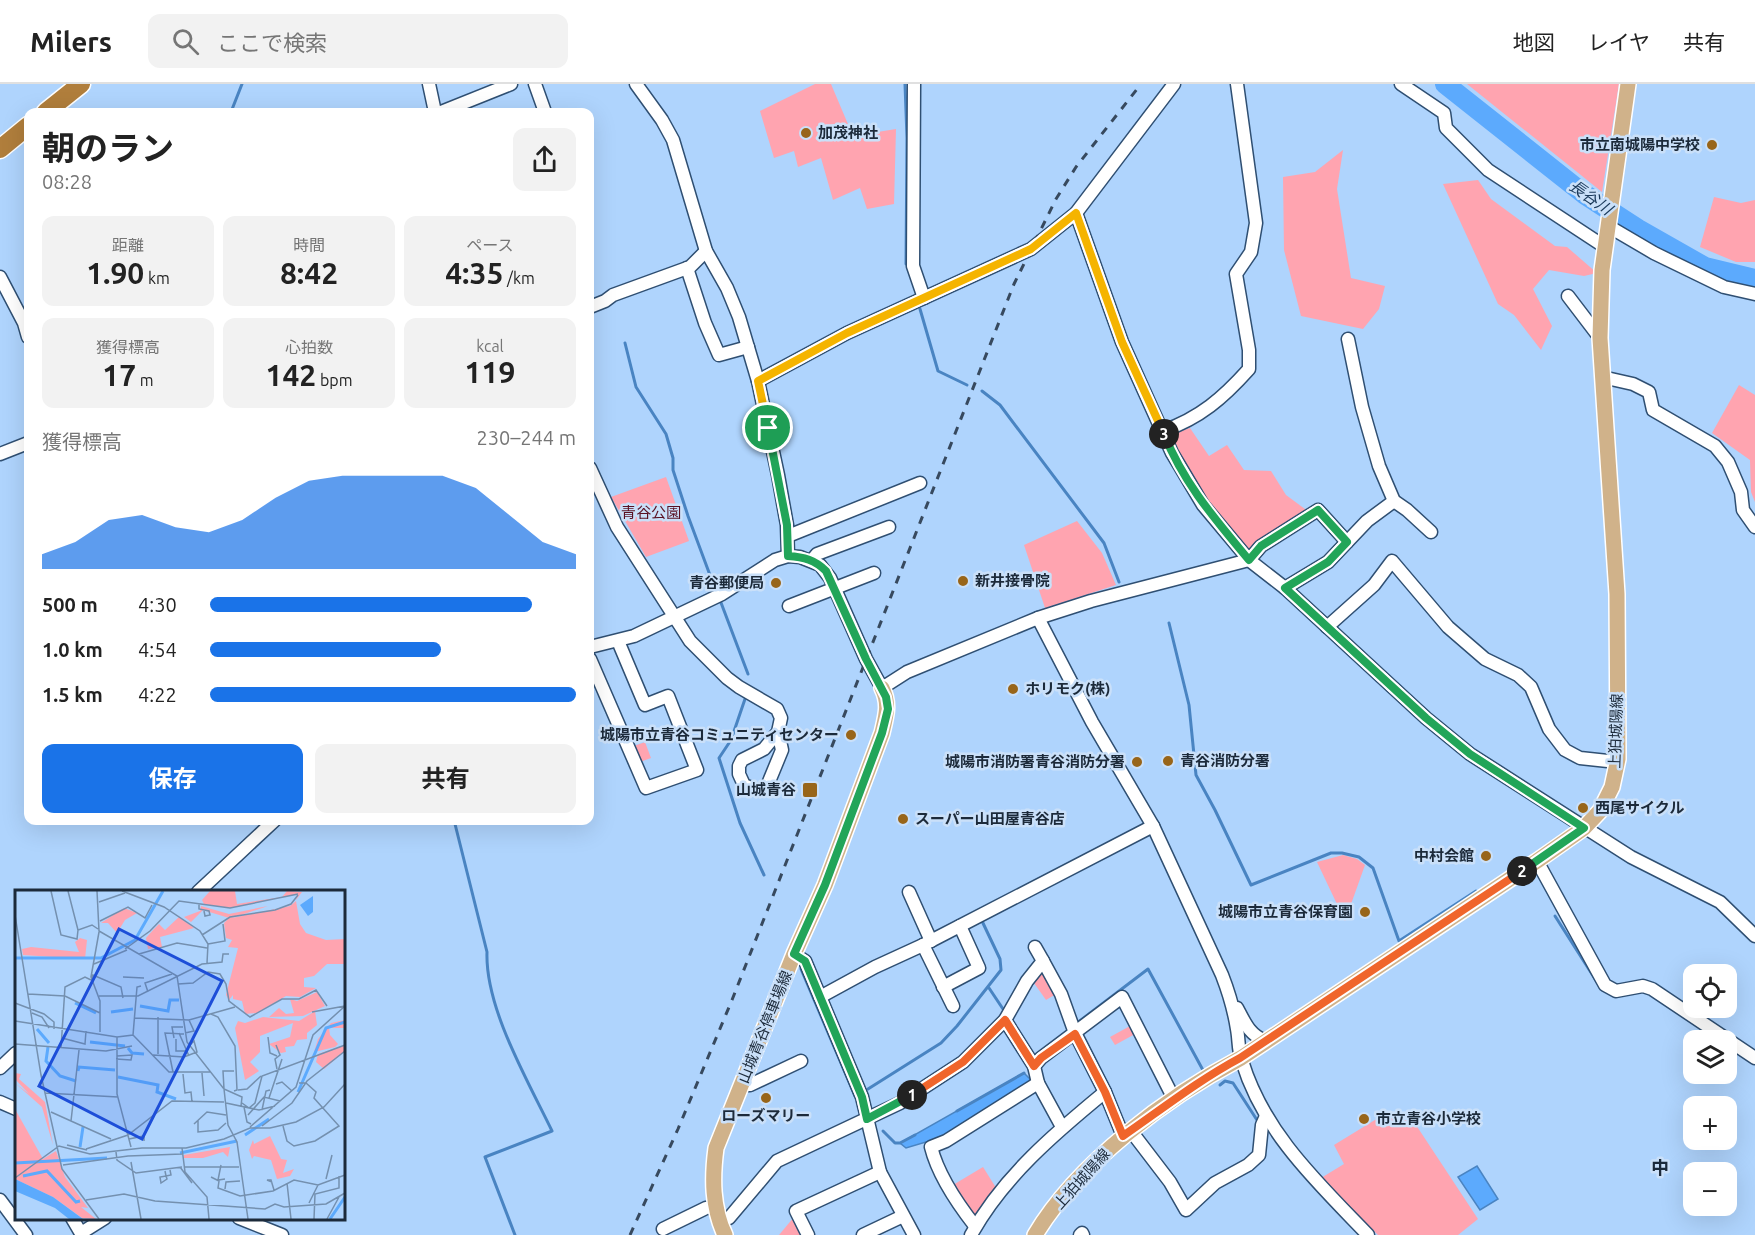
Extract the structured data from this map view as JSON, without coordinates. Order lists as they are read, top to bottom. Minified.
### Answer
{"streets":{"main road":["上狛城陽線","山城青谷停車場線"]},"districts":["中"],"water":["長谷川"],"parks":["青谷公園"],"places":{"other":["加茂神社","市立南城陽中学校","新井接骨院","青谷郵便局","ホリモク(株)","城陽市立青谷コミュニティセンター","青谷消防分署","城陽市消防署青谷消防分署","西尾サイクル","スーパー山田屋青谷店","中村会館","城陽市立青谷保育園","ローズマリー","市立青谷小学校"],"transit":["山城青谷"]},"page":{"header":"Milers","search":"ここで検索","nav":["地図","レイヤ","共有"],"heading":["朝のラン","08:28"],"stats":[["距離","1.90 km"],["時間","8:42"],["ペース","4:35 /km"],["獲得標高","17 m"],["心拍数","142 bpm"],["kcal","119"]],"chart":["獲得標高","230–244 m"],"pins":["3","2","1"],"list":[{"name":"500 m","note":"4:30"},{"name":"1.0 km","note":"4:54"},{"name":"1.5 km","note":"4:22"}],"buttons":["保存","共有"],"map_buttons":["+","−"]}}
